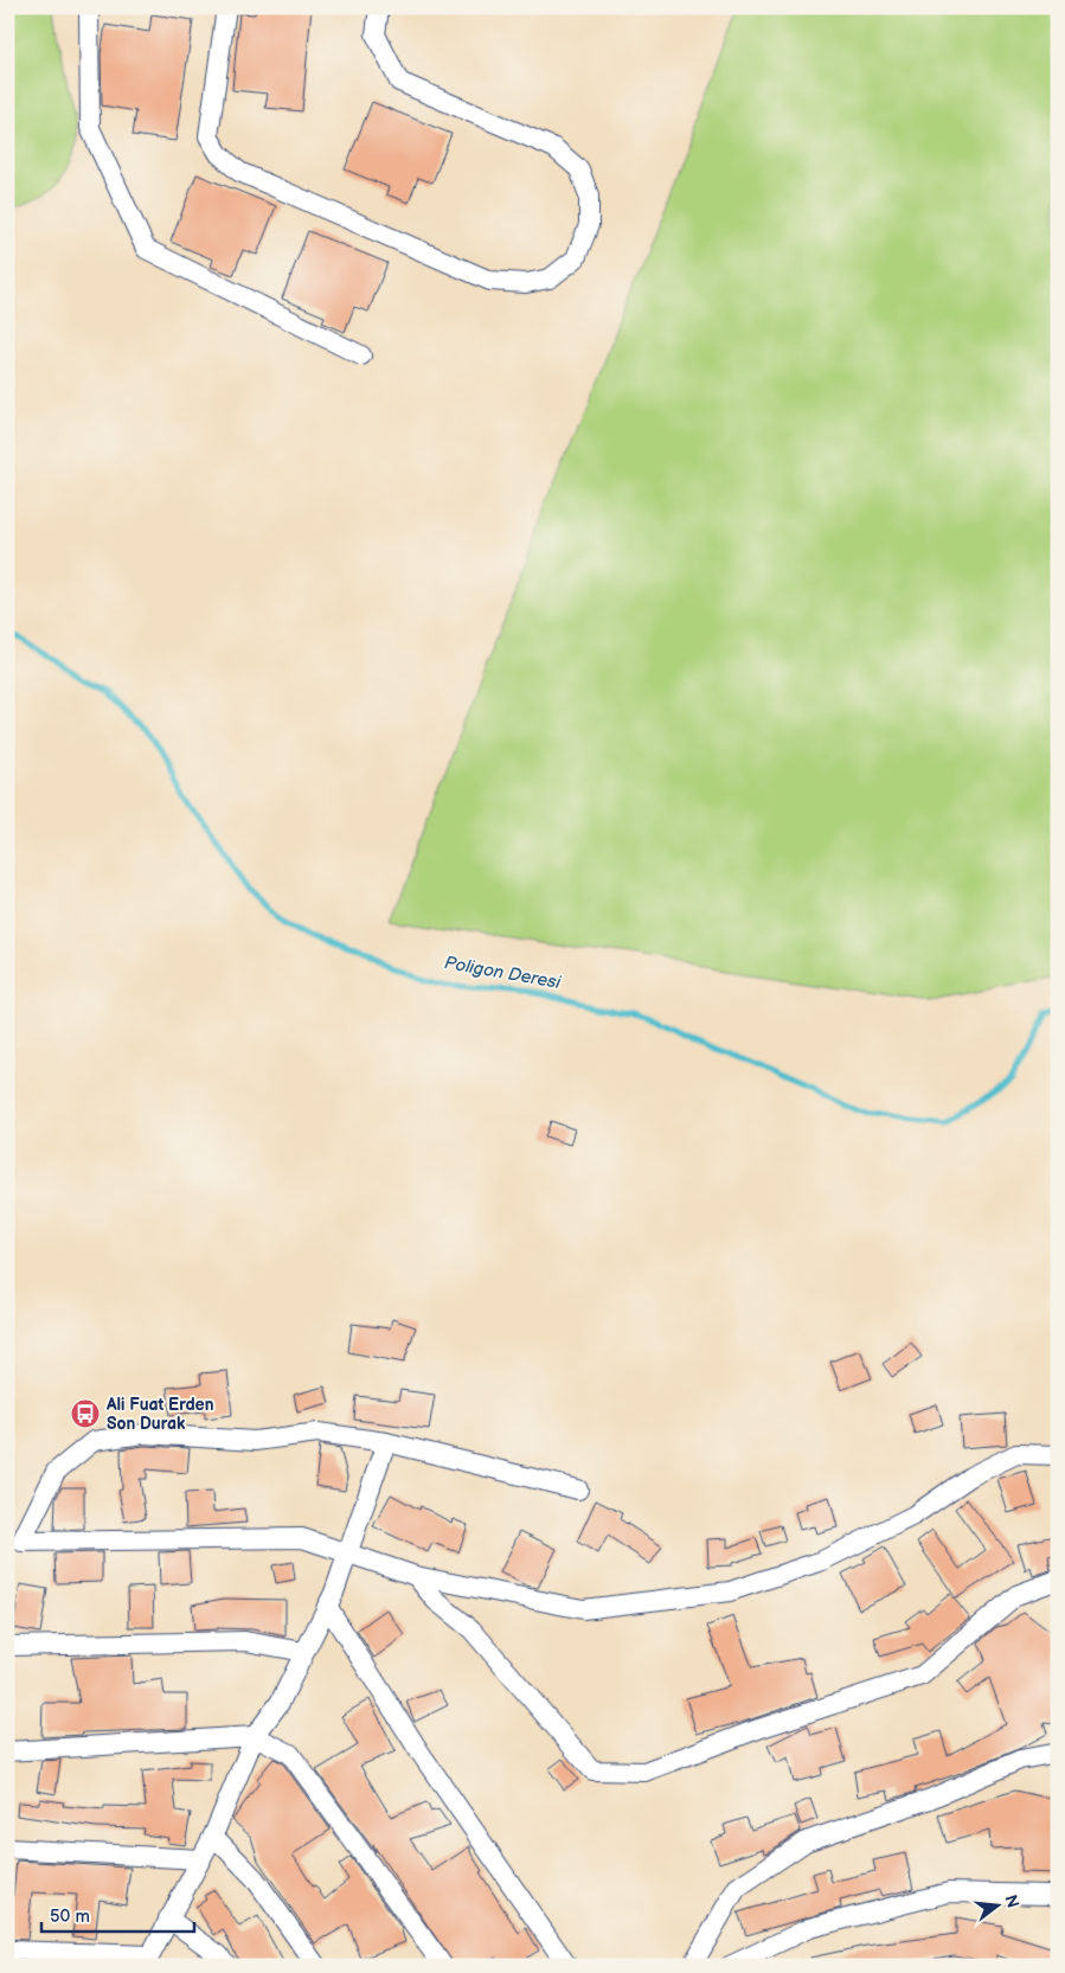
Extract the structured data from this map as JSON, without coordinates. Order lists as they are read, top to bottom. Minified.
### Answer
{"water":["Poligon Deresi"],"places":{"bus stop":["Ali Fuat Erden Son Durak"]},"scale_bar":"50 m","north":"right"}
